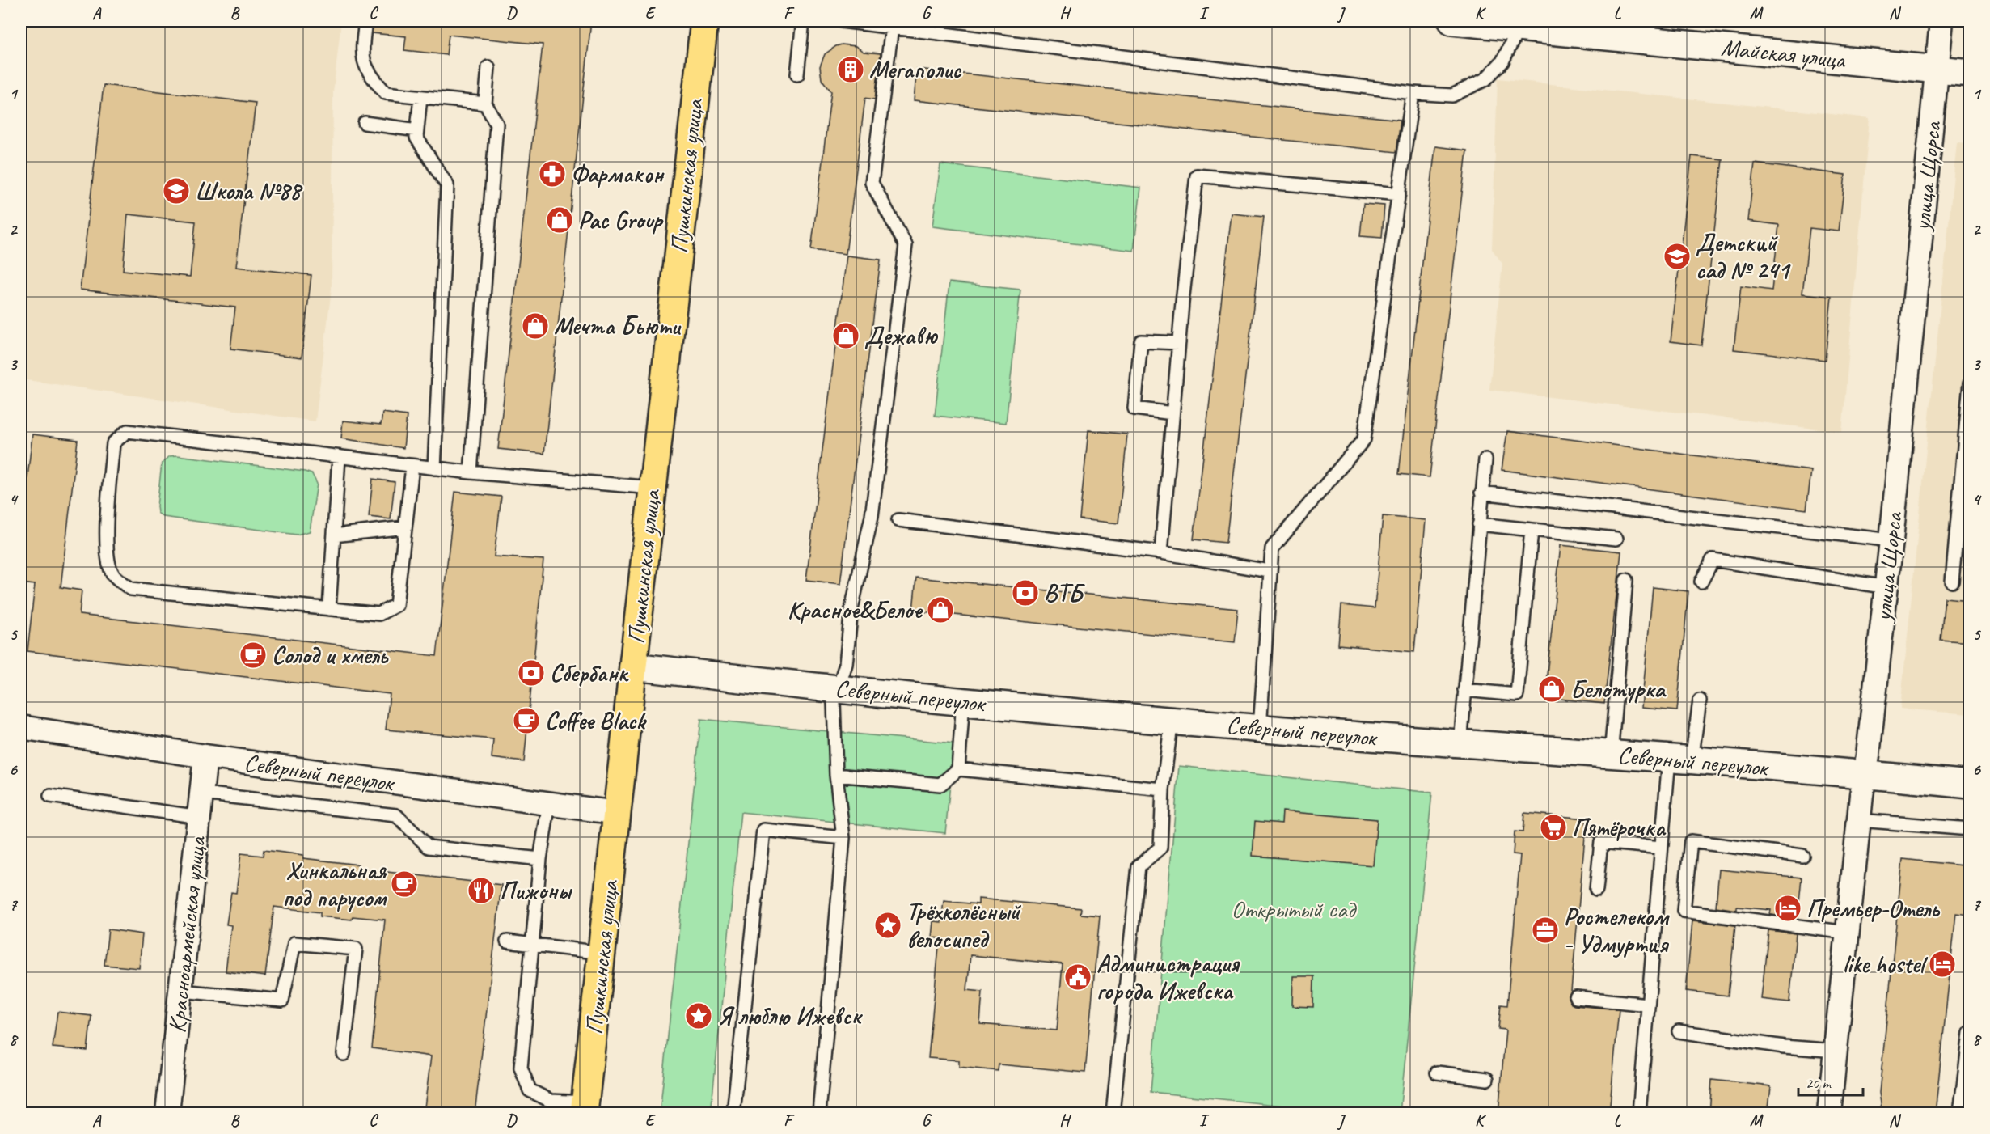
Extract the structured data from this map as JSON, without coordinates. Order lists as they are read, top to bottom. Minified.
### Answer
{"streets":{"main road":["Пушкинская улица"],"street":["Майская улица","улица Щорса","Северный переулок","Красноармейская улица"]},"crossings":[["Майская улица","улица Щорса"],["Пушкинская улица","Северный переулок"],["улица Щорса","Северный переулок"],["Северный переулок","Красноармейская улица"]],"parks":["Открытый сад"],"places":{"building":["Мегаполис"],"pharmacy":["Фармакон"],"school or university":["Школа №88","Детский сад № 241"],"shop":["Pac Group","Мечта Бьюти","Дежавю","Красное&Белое","Белотурка"],"bank":["ВТБ","Сбербанк"],"cafe":["Солод и хмель","Coffee Black","Хинкальная под парусом"],"supermarket":["Пятёрочка"],"restaurant":["Пижоны"],"hotel":["Премьер-Отель","like hostel"],"place":["Трёхколёсный велосипед","Я люблю Ижевск"],"office":["Ростелеком - Удмуртия"],"public building":["Администрация города Ижевска"]},"scale_bar":"20 m","grid":{"columns":["A","B","C","D","E","F","G","H","I","J","K","L","M","N"],"rows":["1","2","3","4","5","6","7","8"]}}
